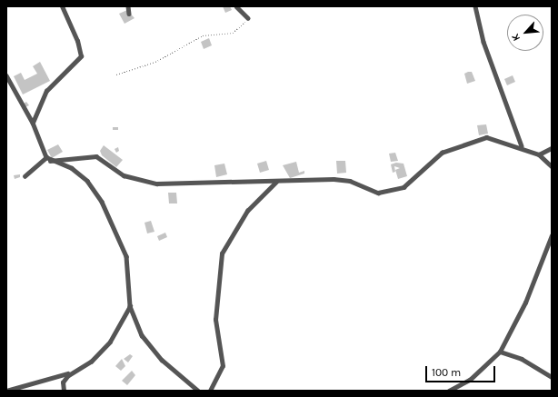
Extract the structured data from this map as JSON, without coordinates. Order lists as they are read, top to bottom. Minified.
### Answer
{"scale_bar":"100 m","north":"bottom left"}
